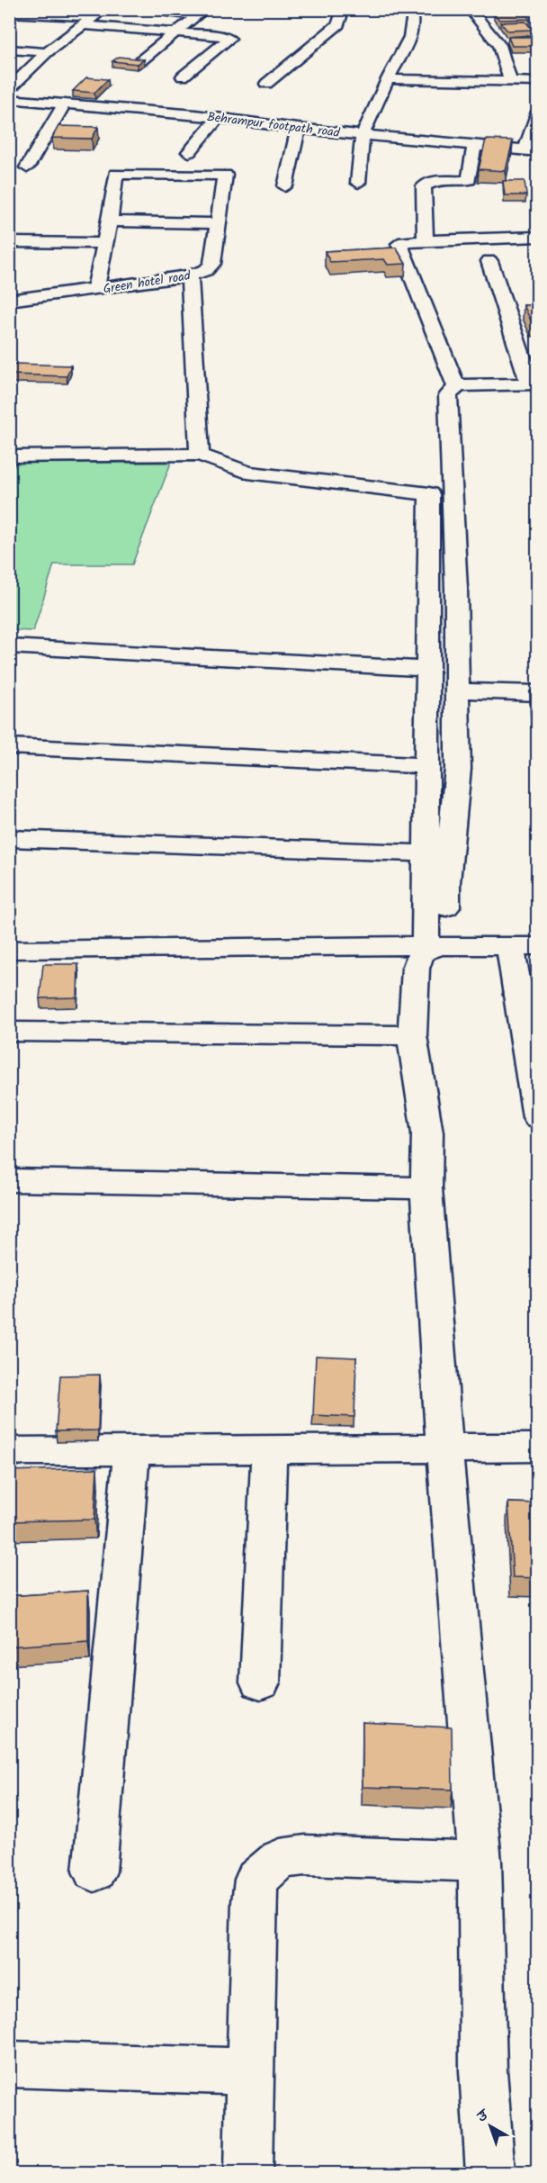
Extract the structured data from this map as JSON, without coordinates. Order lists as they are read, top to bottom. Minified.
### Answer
{"streets":{"street":["Behrampur footpath road","Green hotel road"]},"north":"top left"}
